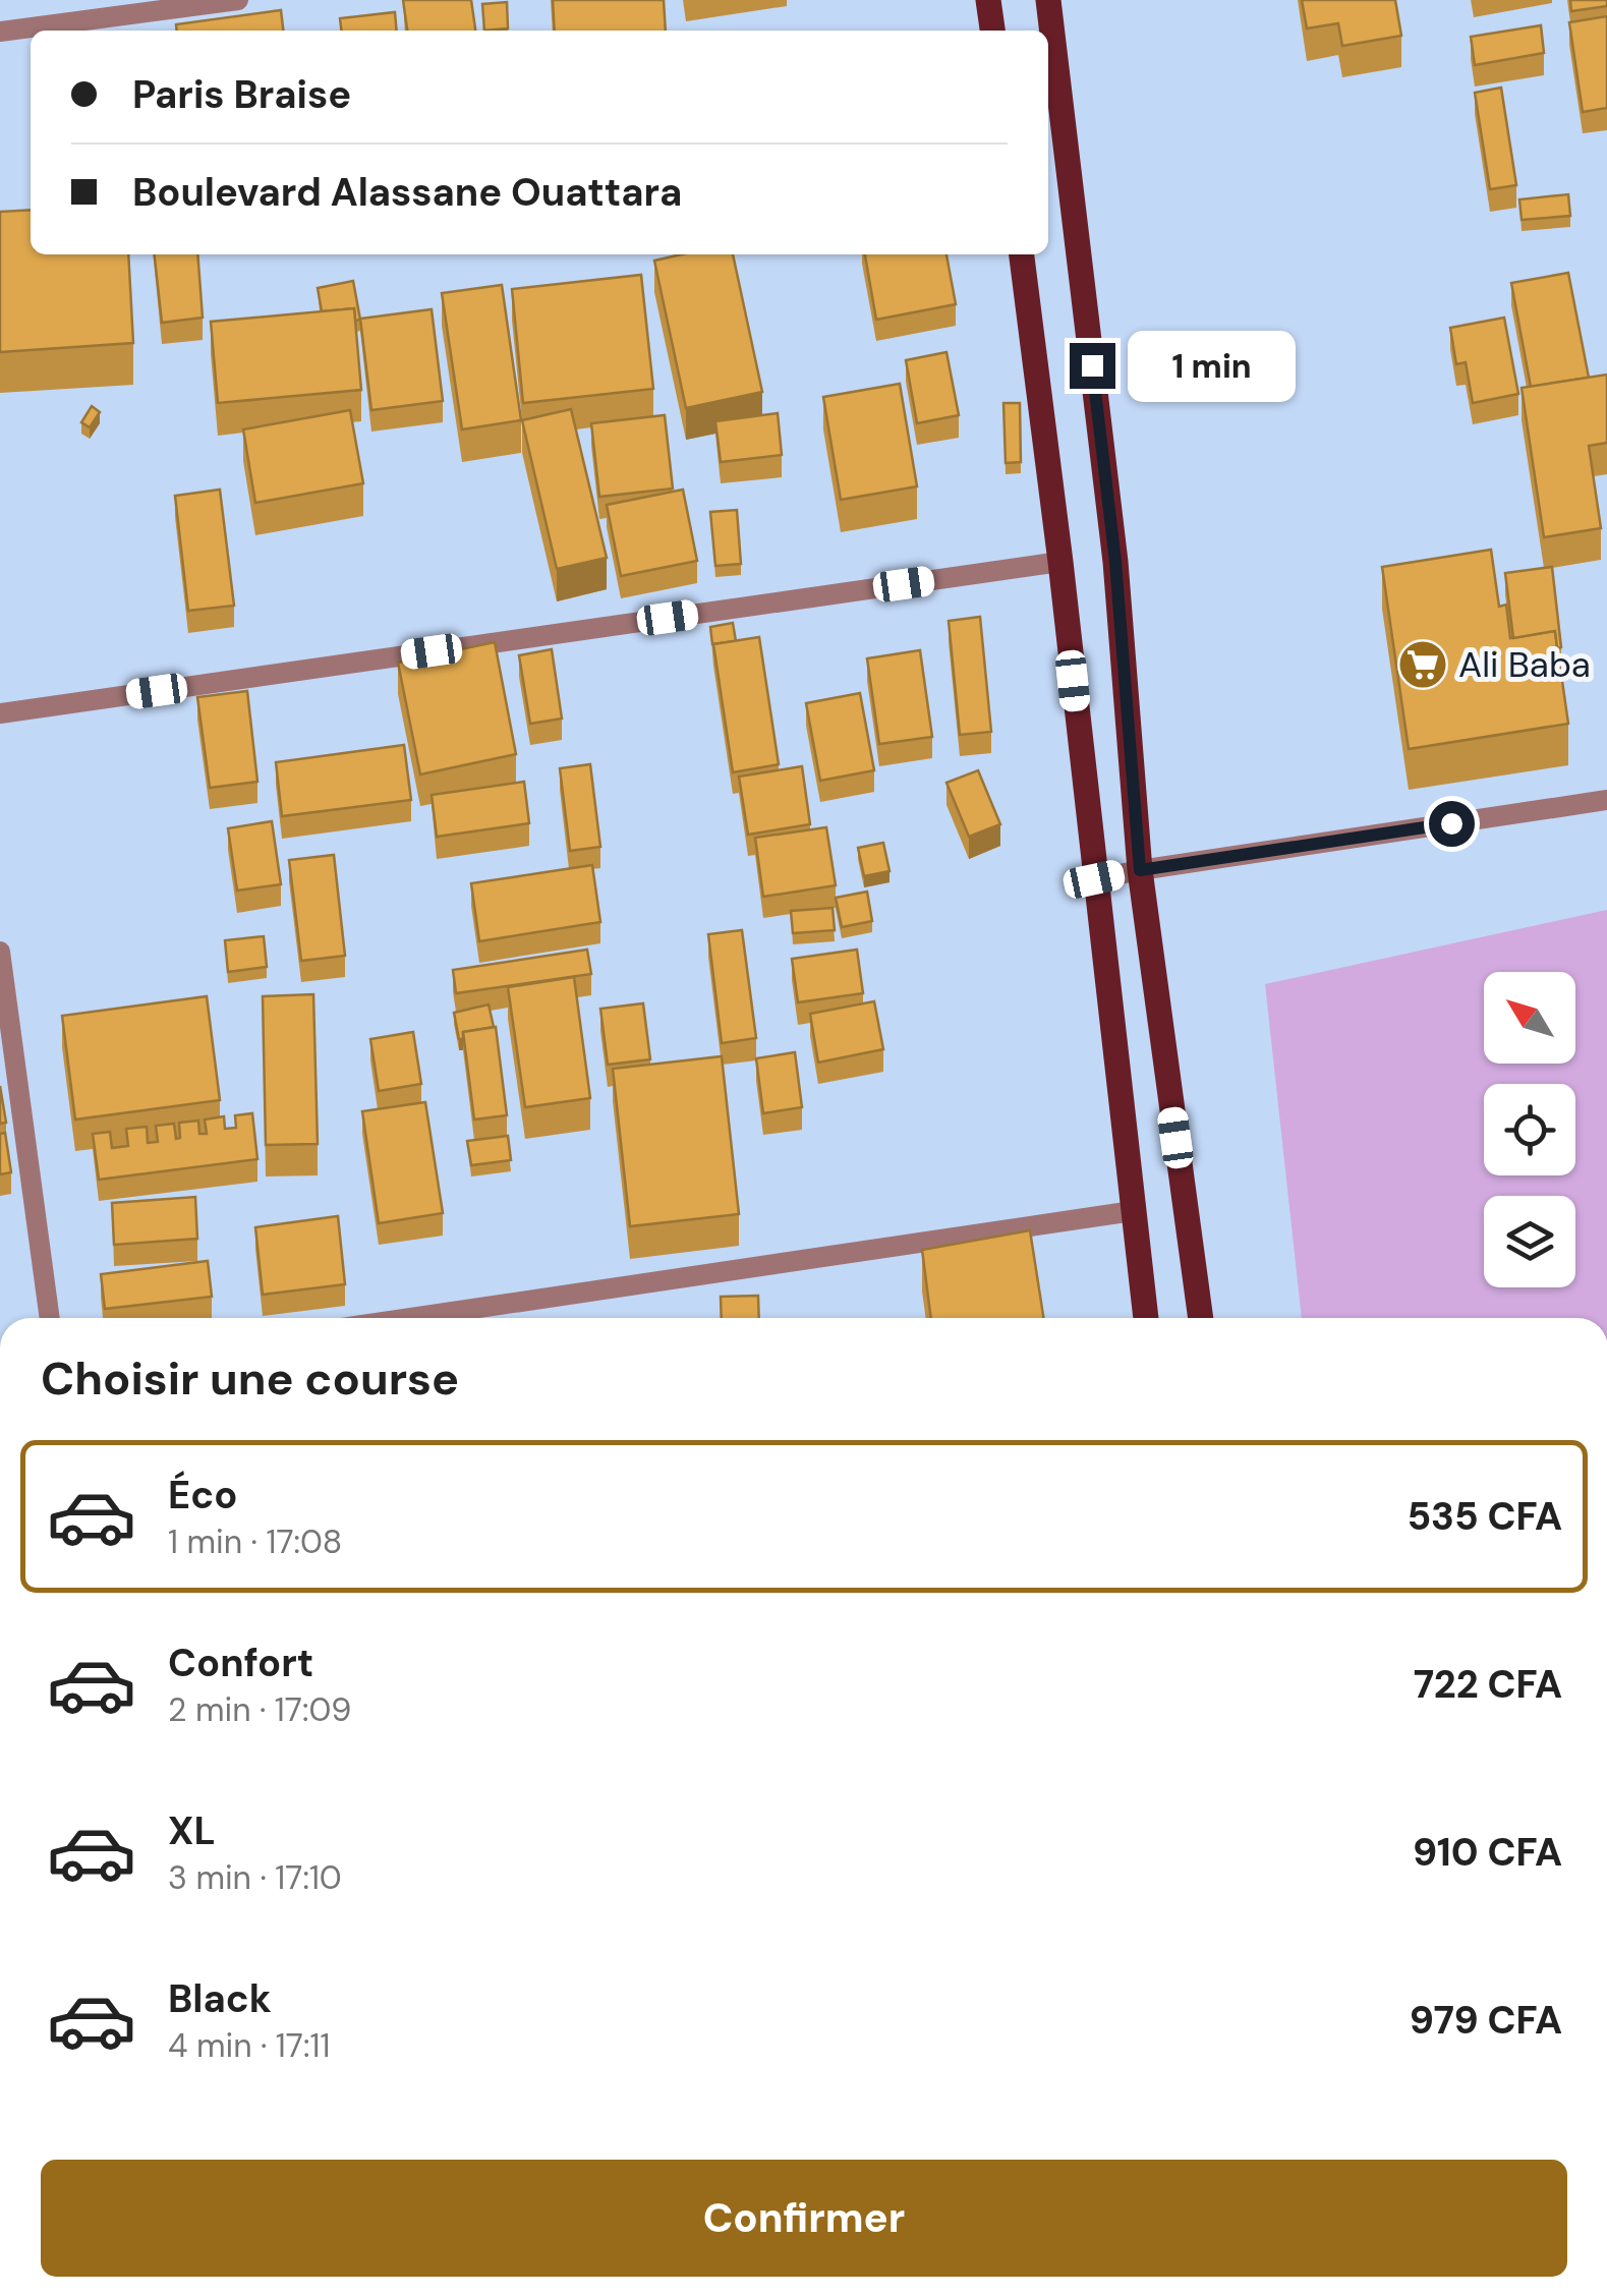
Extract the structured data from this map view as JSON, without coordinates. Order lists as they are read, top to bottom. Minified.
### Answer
{"places":{"supermarket":["Ali Baba"]},"north":"top left","page":{"banner":["Paris Braise","Boulevard Alassane Ouattara"],"bubble":"1 min","heading":"Choisir une course","list":[{"name":"Éco","note":"1 min · 17:08","value":"535 CFA"},{"name":"Confort","note":"2 min · 17:09","value":"722 CFA"},{"name":"XL","note":"3 min · 17:10","value":"910 CFA"},{"name":"Black","note":"4 min · 17:11","value":"979 CFA"}],"buttons":"Confirmer"}}
